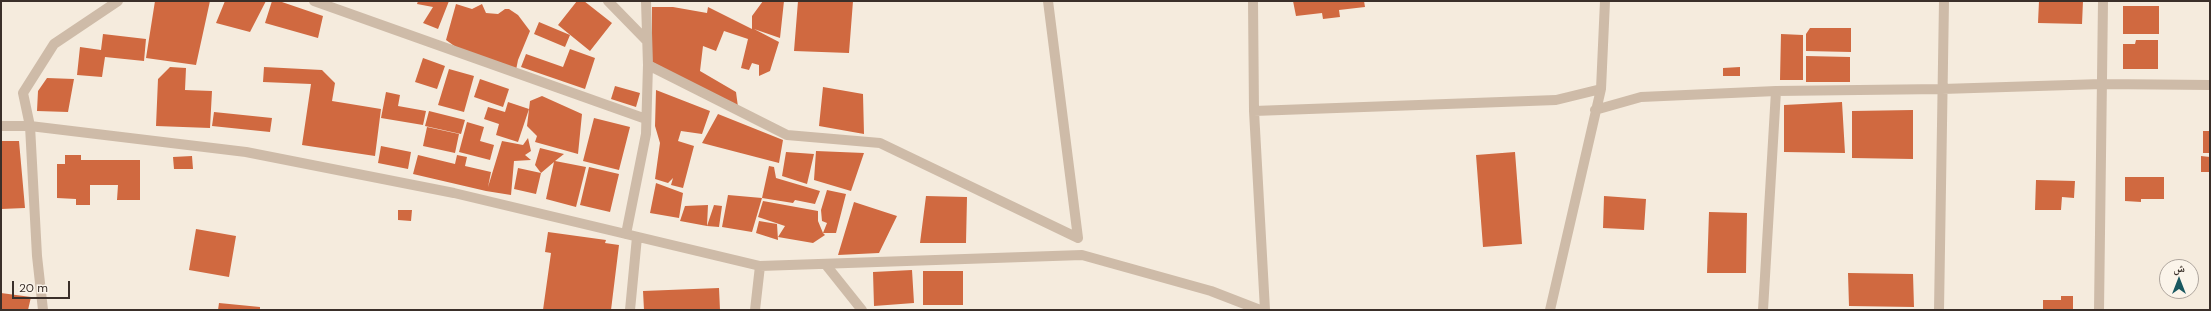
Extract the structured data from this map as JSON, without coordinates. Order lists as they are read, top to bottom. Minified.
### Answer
{"scale_bar":"20 m","north":"top"}
